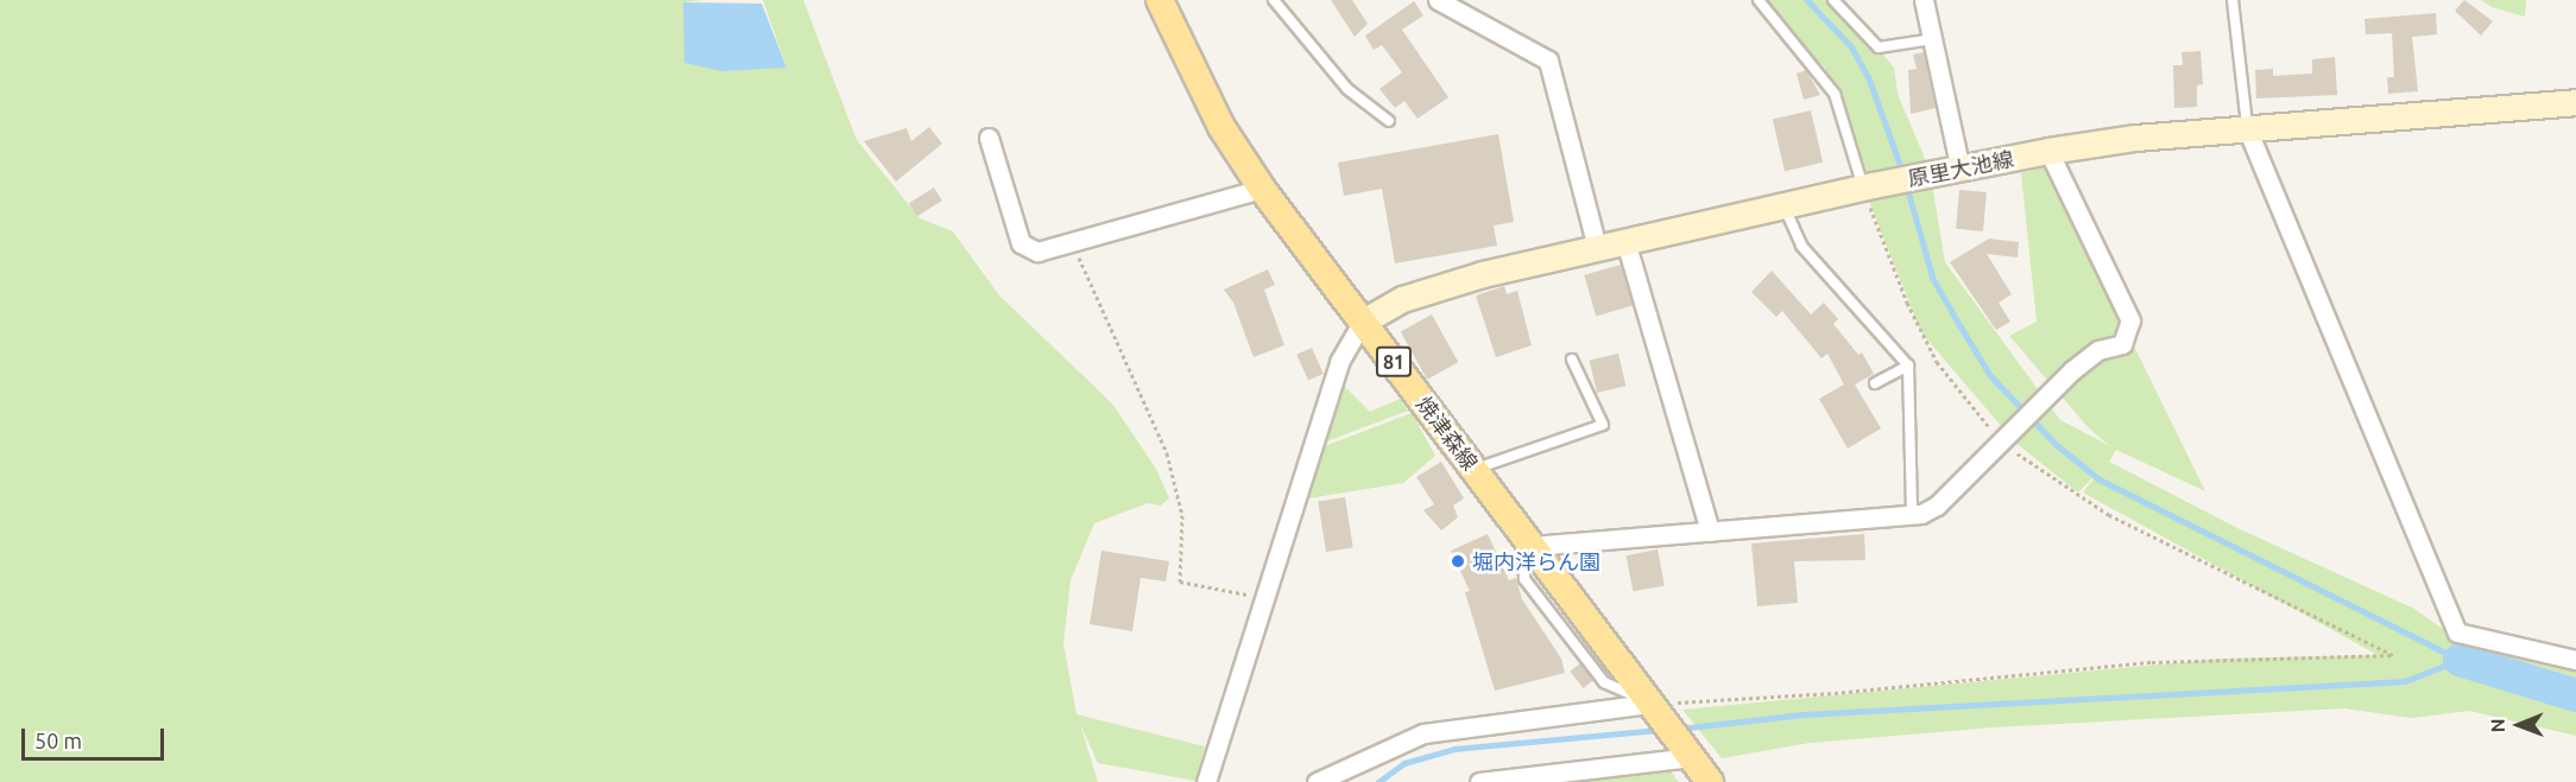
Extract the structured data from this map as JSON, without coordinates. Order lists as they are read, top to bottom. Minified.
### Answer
{"streets":{"main road":["原里大池線","81","焼津森線"]},"crossings":[["原里大池線","焼津森線"]],"places":["堀内洋らん園"],"scale_bar":"50 m","north":"left"}
